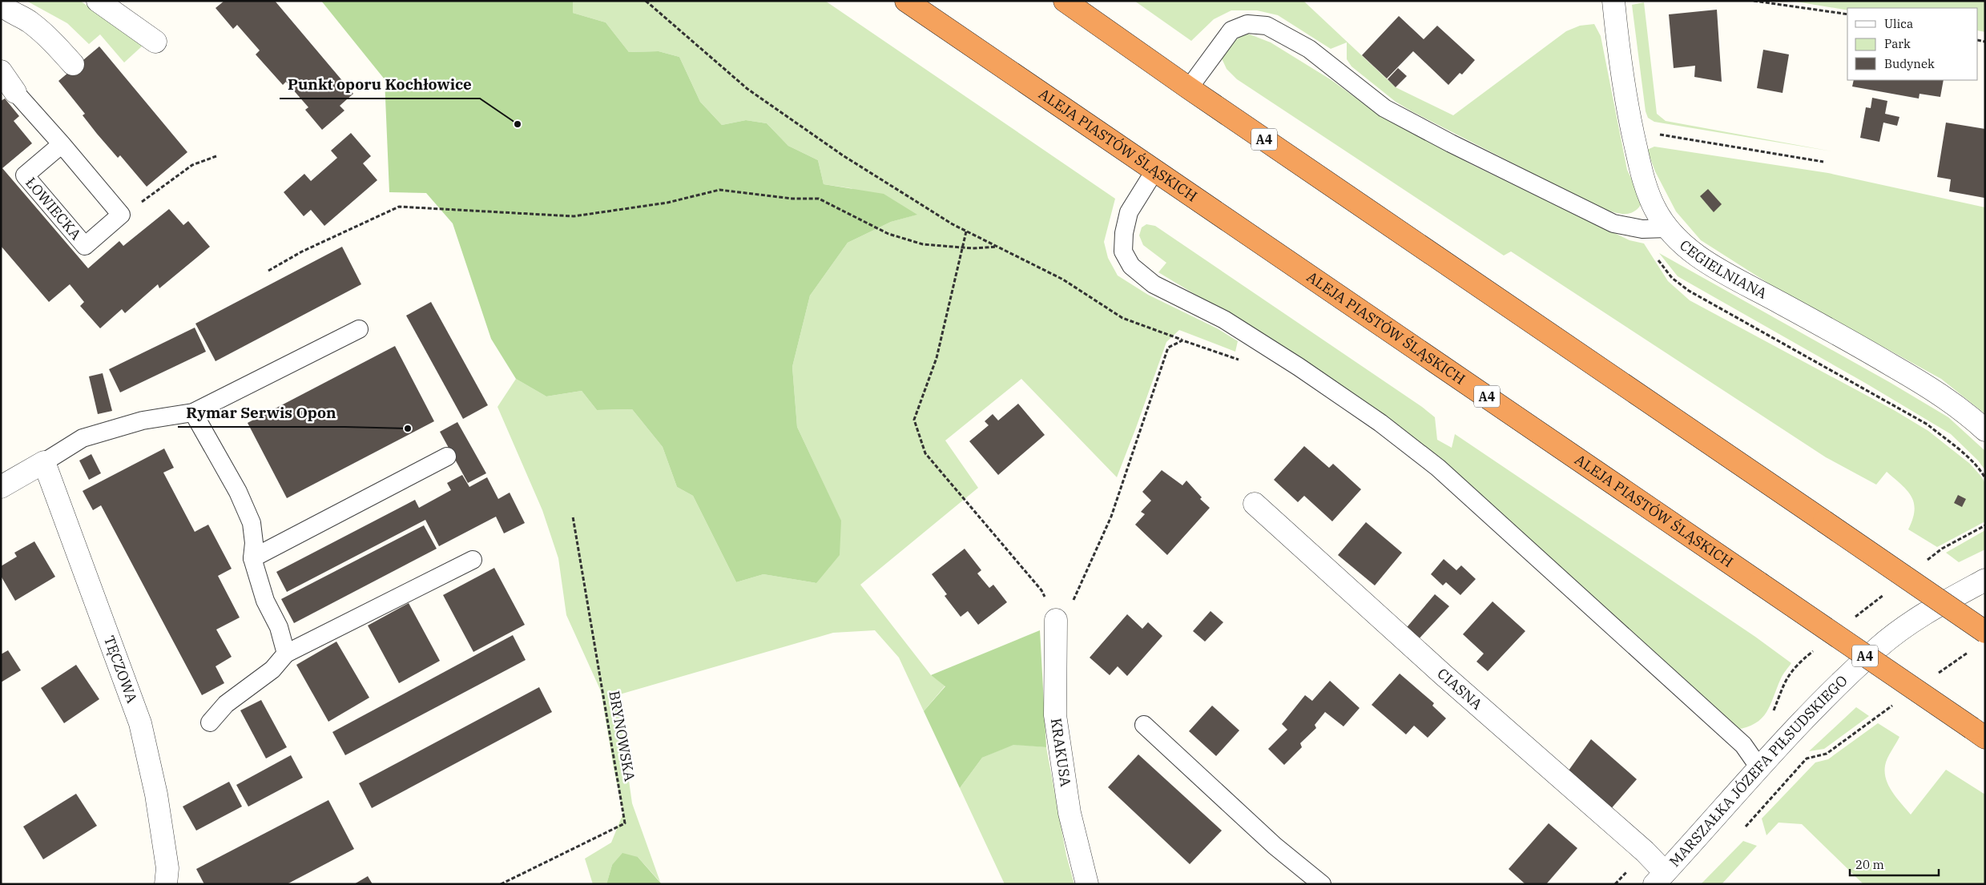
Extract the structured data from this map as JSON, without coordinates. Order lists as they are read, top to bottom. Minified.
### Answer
{"streets":{"highway":["A4","ALEJA PIASTÓW ŚLĄSKICH"],"street":["CEGIELNIANA","TĘCZOWA","CIASNA","KRAKUSA","MARSZAŁKA JÓZEFA PIŁSUDSKIEGO"],"lane":["ŁOWIECKA"],"path":["BRYNOWSKA"]},"crossings":[["CIASNA","MARSZAŁKA JÓZEFA PIŁSUDSKIEGO"]],"places":["Punkt oporu Kochłowice","Rymar Serwis Opon"],"legend":["Ulica","Park","Budynek"],"scale_bar":"20 m"}
